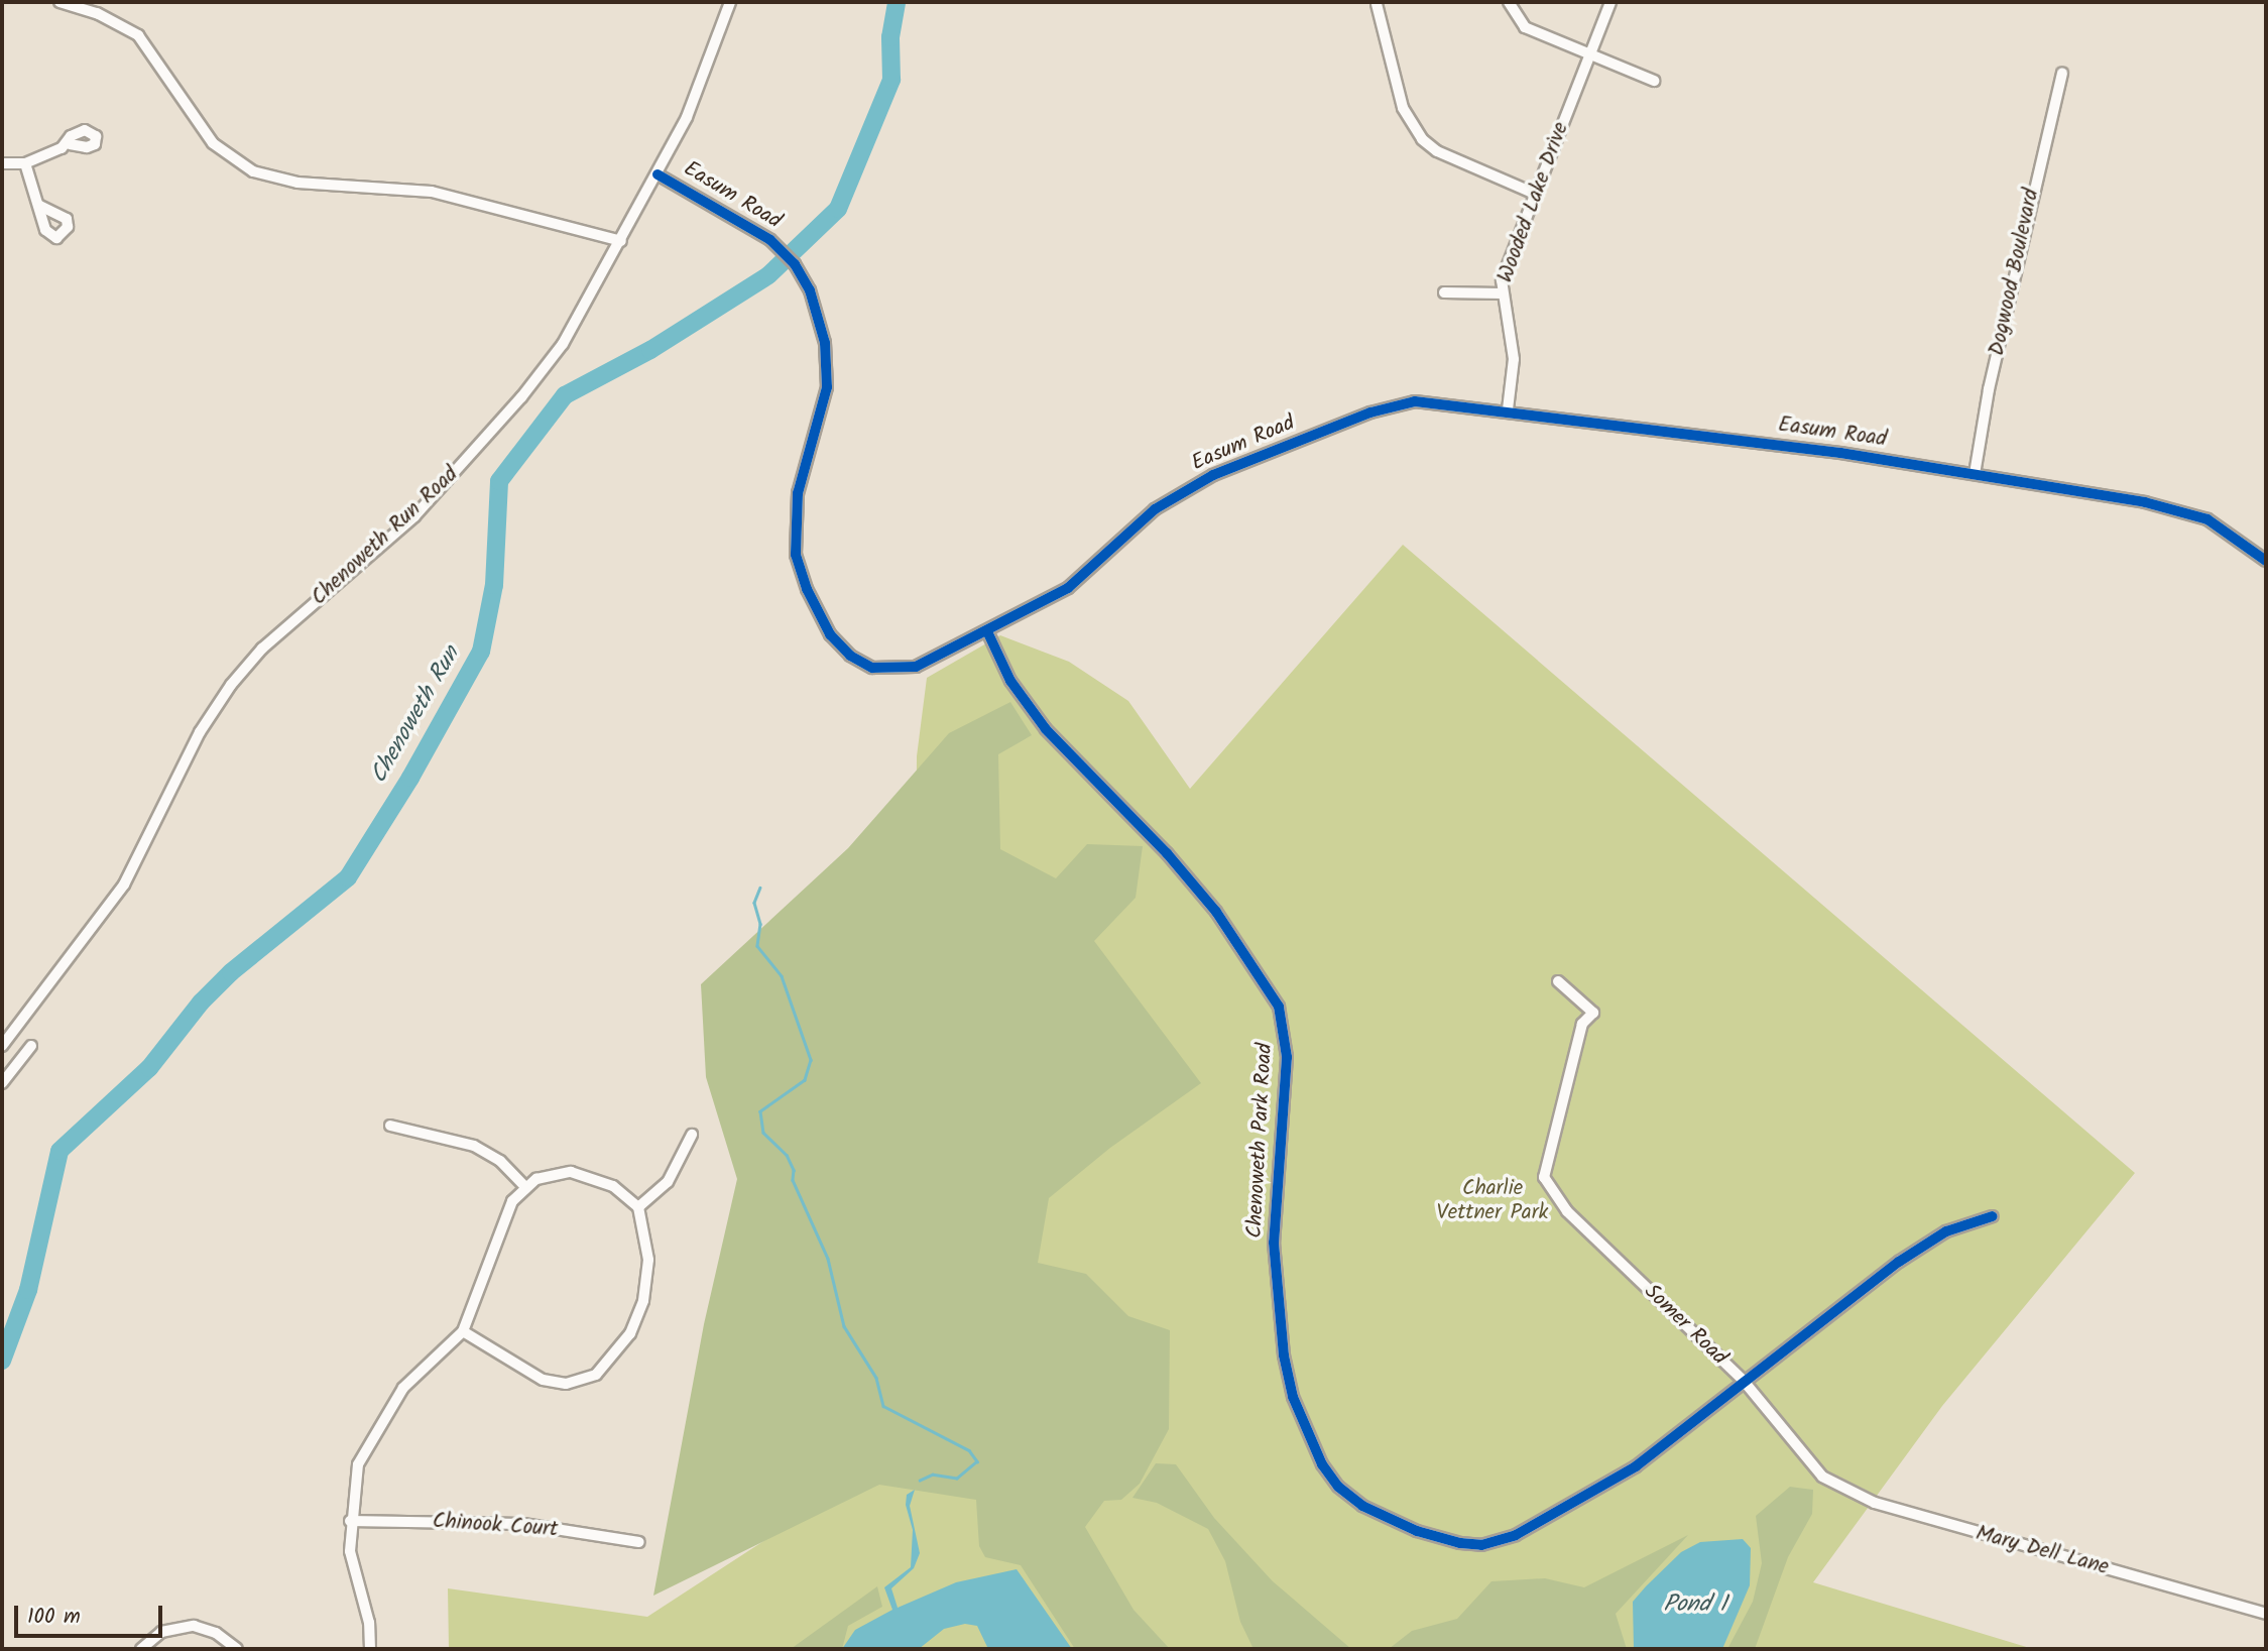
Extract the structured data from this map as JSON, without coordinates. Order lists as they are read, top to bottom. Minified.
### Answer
{"streets":{"street":["Easum Road","Wooded Lake Drive","Dogwood Boulevard","Chenoweth Run Road","Chenoweth Park Road","Somer Road","Chinook Court","Mary Dell Lane"]},"crossings":[["Easum Road","Wooded Lake Drive"],["Easum Road","Dogwood Boulevard"],["Easum Road","Chenoweth Run Road"],["Easum Road","Chenoweth Park Road"],["Chenoweth Park Road","Somer Road"],["Somer Road","Mary Dell Lane"]],"water":["Chenoweth Run","Pond 1"],"parks":["Charlie Vettner Park"],"scale_bar":"100 m"}
